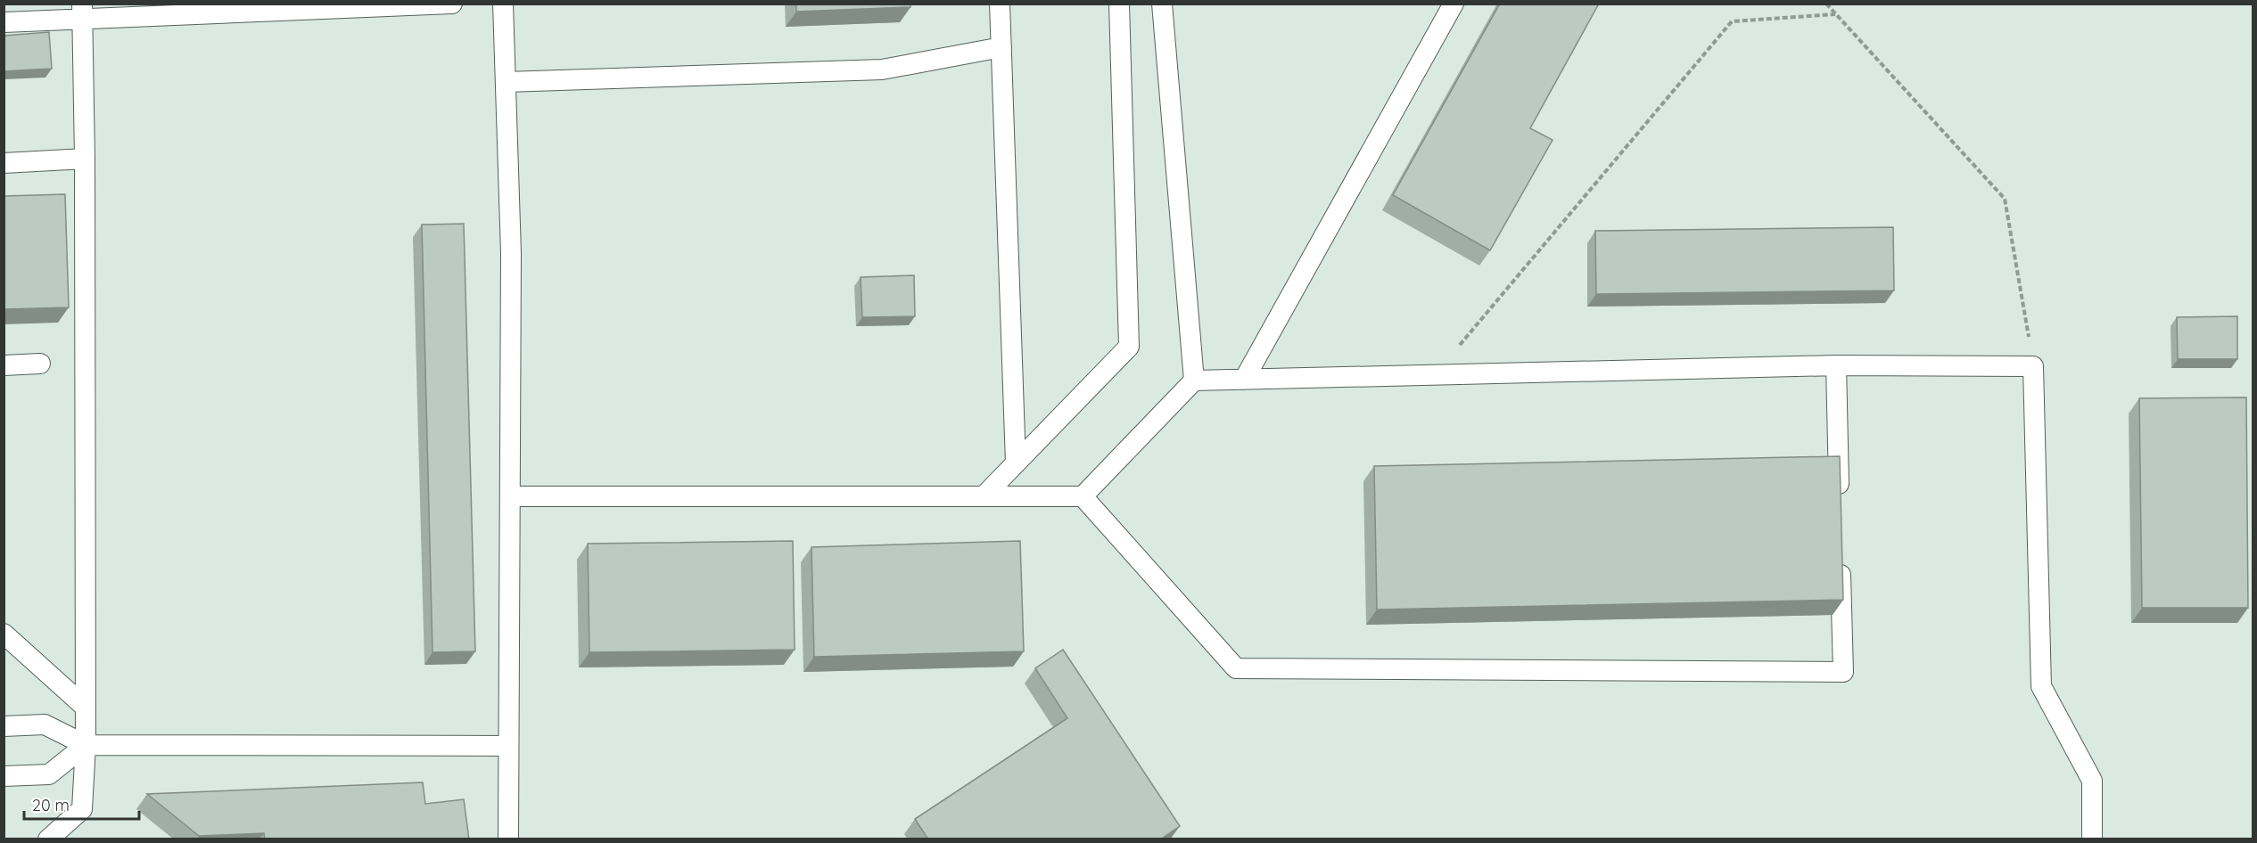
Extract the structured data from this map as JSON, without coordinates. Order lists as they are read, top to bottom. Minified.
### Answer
{"scale_bar":"20 m"}
